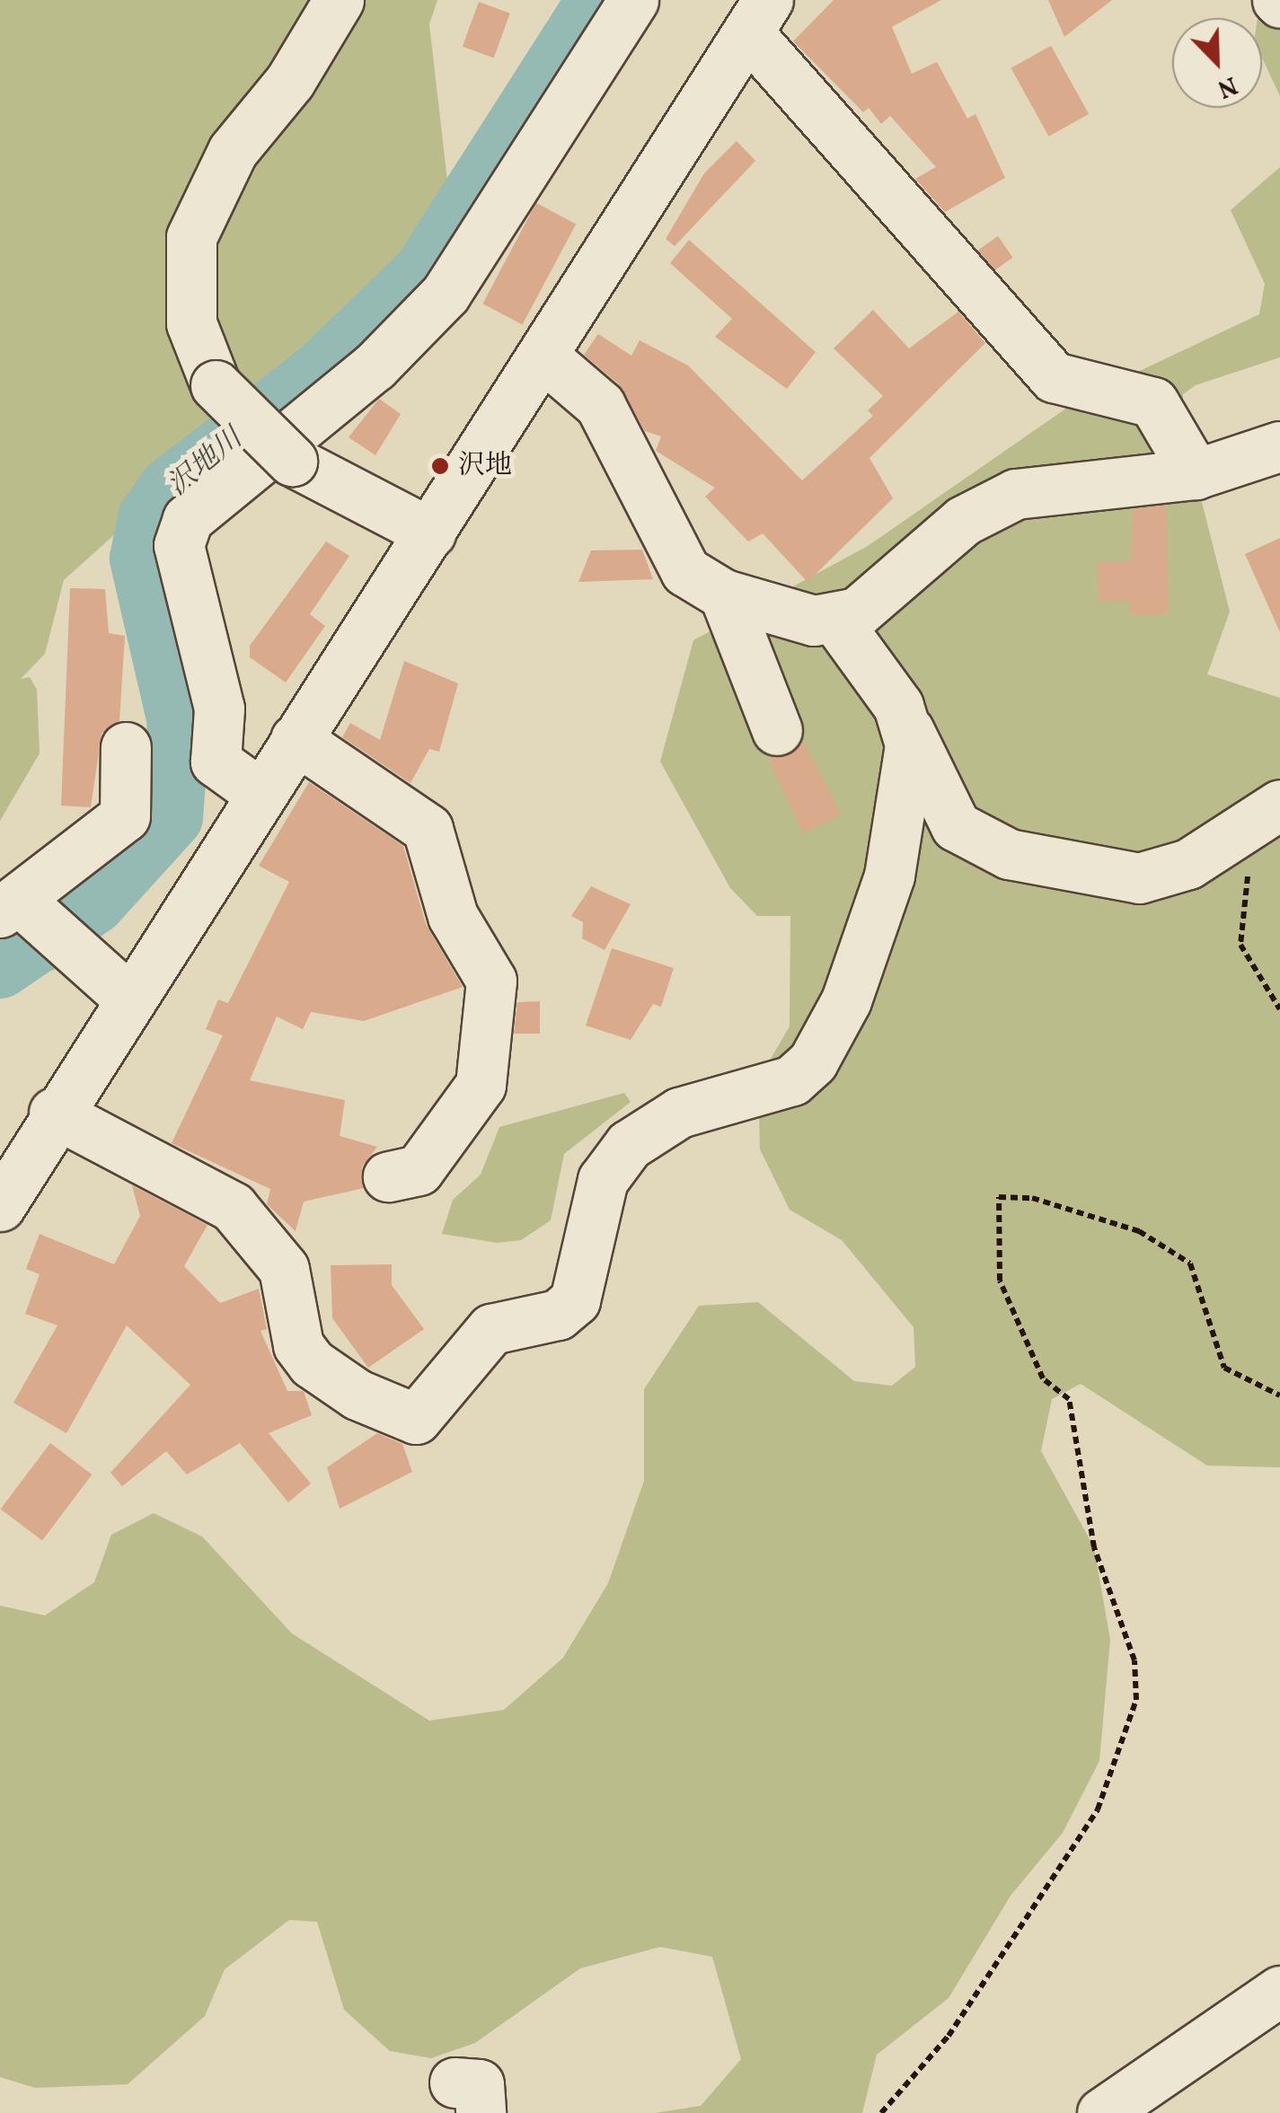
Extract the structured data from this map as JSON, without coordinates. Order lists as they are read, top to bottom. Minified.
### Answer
{"water":["沢地川"],"places":["沢地"],"north":"bottom right"}
